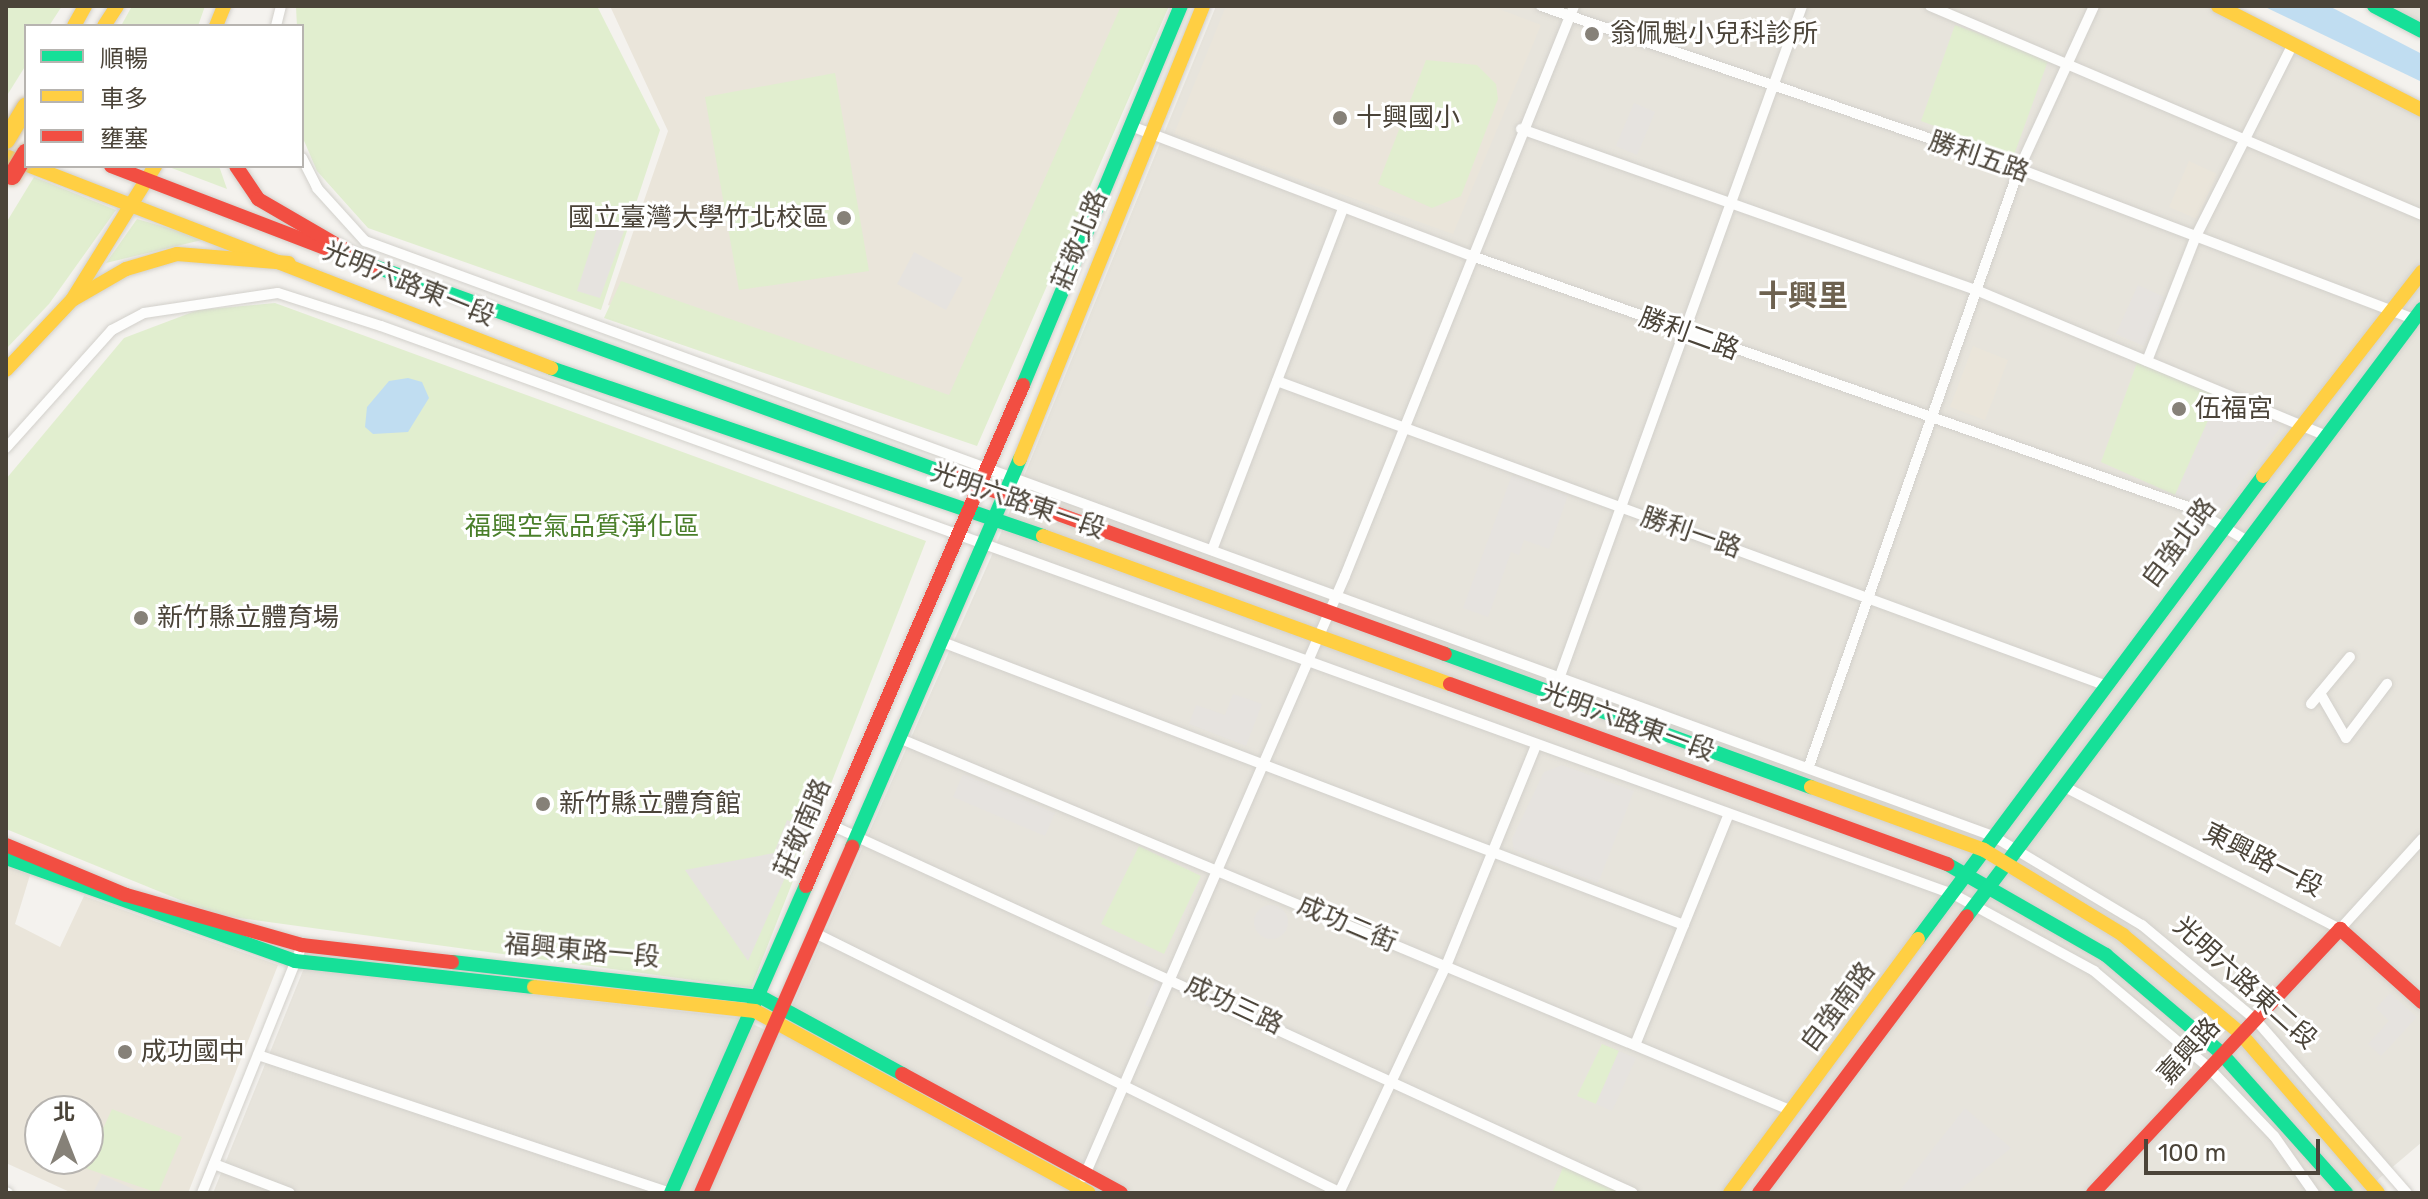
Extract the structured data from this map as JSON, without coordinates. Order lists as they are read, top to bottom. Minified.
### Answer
{"streets":{"main road":["莊敬北路","光明六路東一段","自強北路","莊敬南路","東興路一段","福興東路一段","光明六路東二段","自強南路","嘉興路"],"street":["勝利五路","勝利二路","勝利一路","成功二街","成功三路"]},"crossings":[["勝利五路","自強北路"],["莊敬北路","光明六路東一段"],["莊敬北路","勝利二路"],["莊敬北路","莊敬南路"],["光明六路東一段","自強北路"],["光明六路東一段","莊敬南路"],["光明六路東一段","光明六路東二段"],["光明六路東一段","自強南路"],["勝利二路","自強北路"],["勝利一路","自強北路"],["自強北路","東興路一段"],["自強北路","光明六路東二段"],["自強北路","自強南路"],["莊敬南路","成功二街"],["莊敬南路","福興東路一段"],["莊敬南路","成功三路"],["東興路一段","嘉興路"],["成功二街","自強南路"],["光明六路東二段","自強南路"],["光明六路東二段","嘉興路"]],"districts":["十興里"],"parks":["福興空氣品質淨化區"],"places":["翁佩魁小兒科診所","十興國小","國立臺灣大學竹北校區","伍福宮","新竹縣立體育場","新竹縣立體育館","成功國中"],"legend":["順暢","車多","壅塞"],"scale_bar":"100 m","north":"top"}
